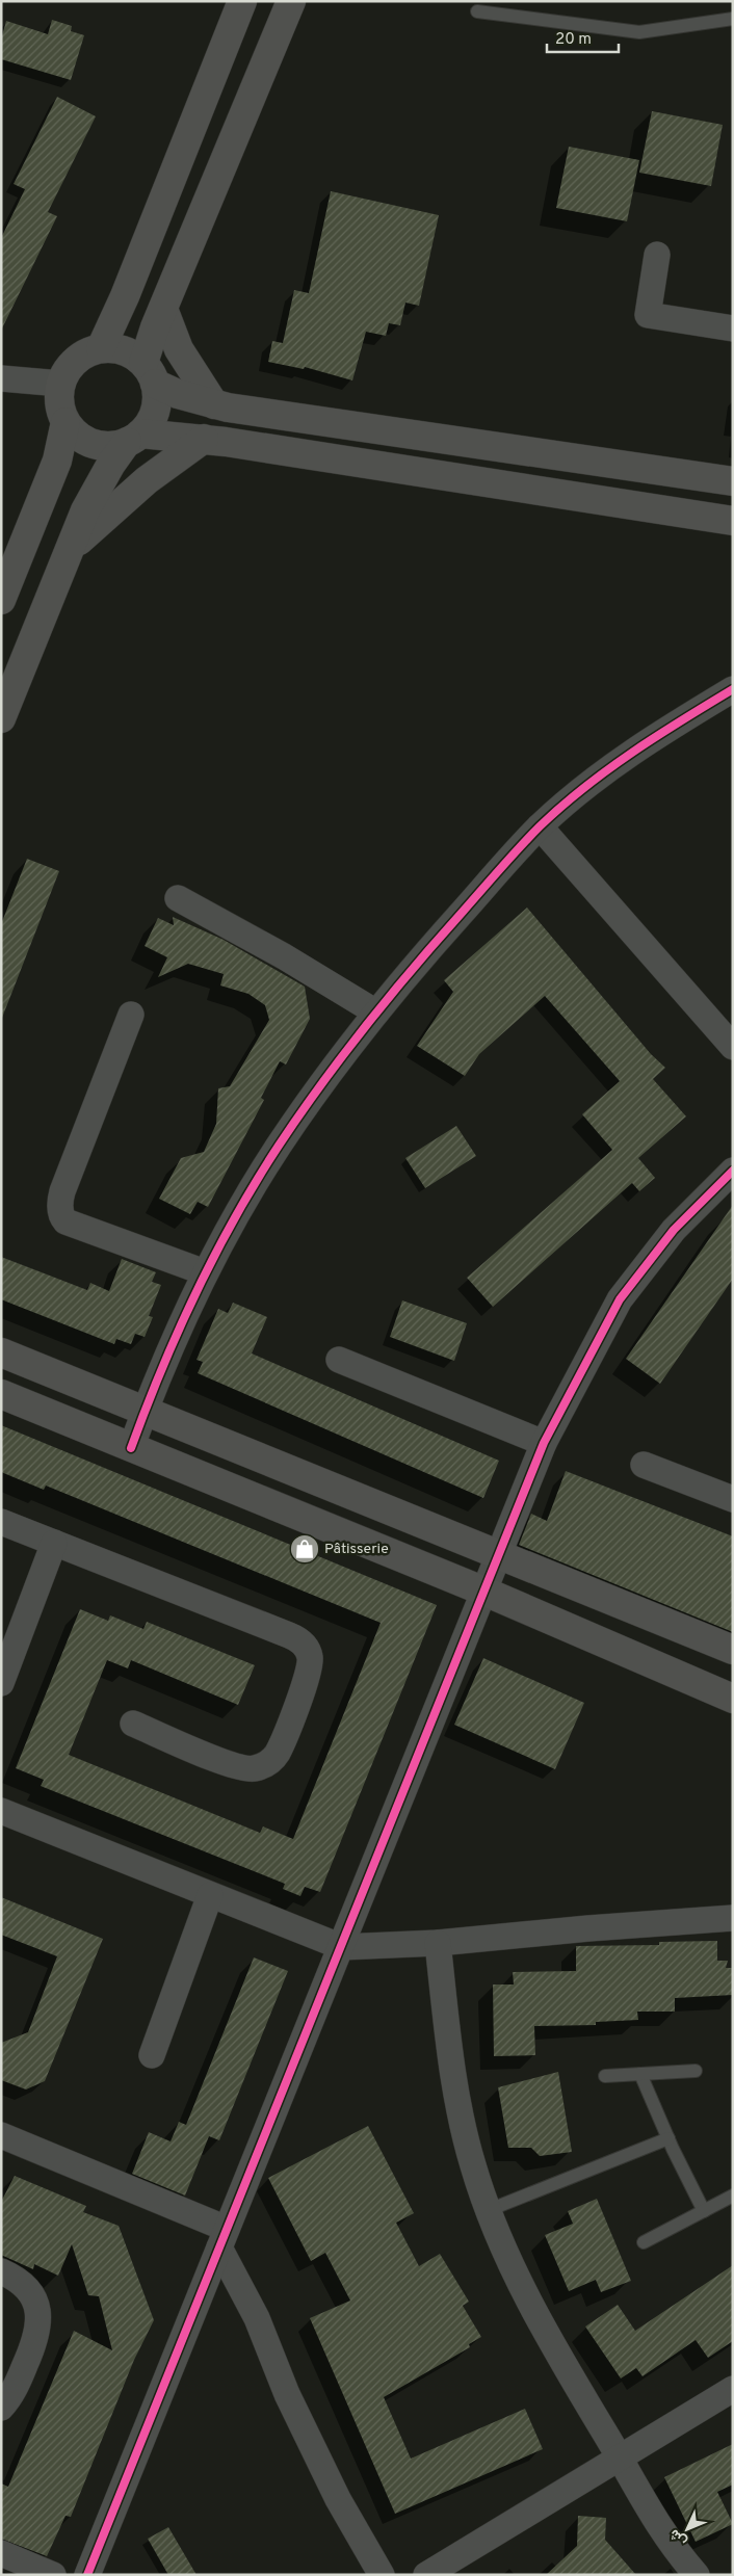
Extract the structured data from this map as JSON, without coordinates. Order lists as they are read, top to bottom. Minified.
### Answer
{"places":{"shop":["Pâtisserie"]},"scale_bar":"20 m","north":"bottom left"}
